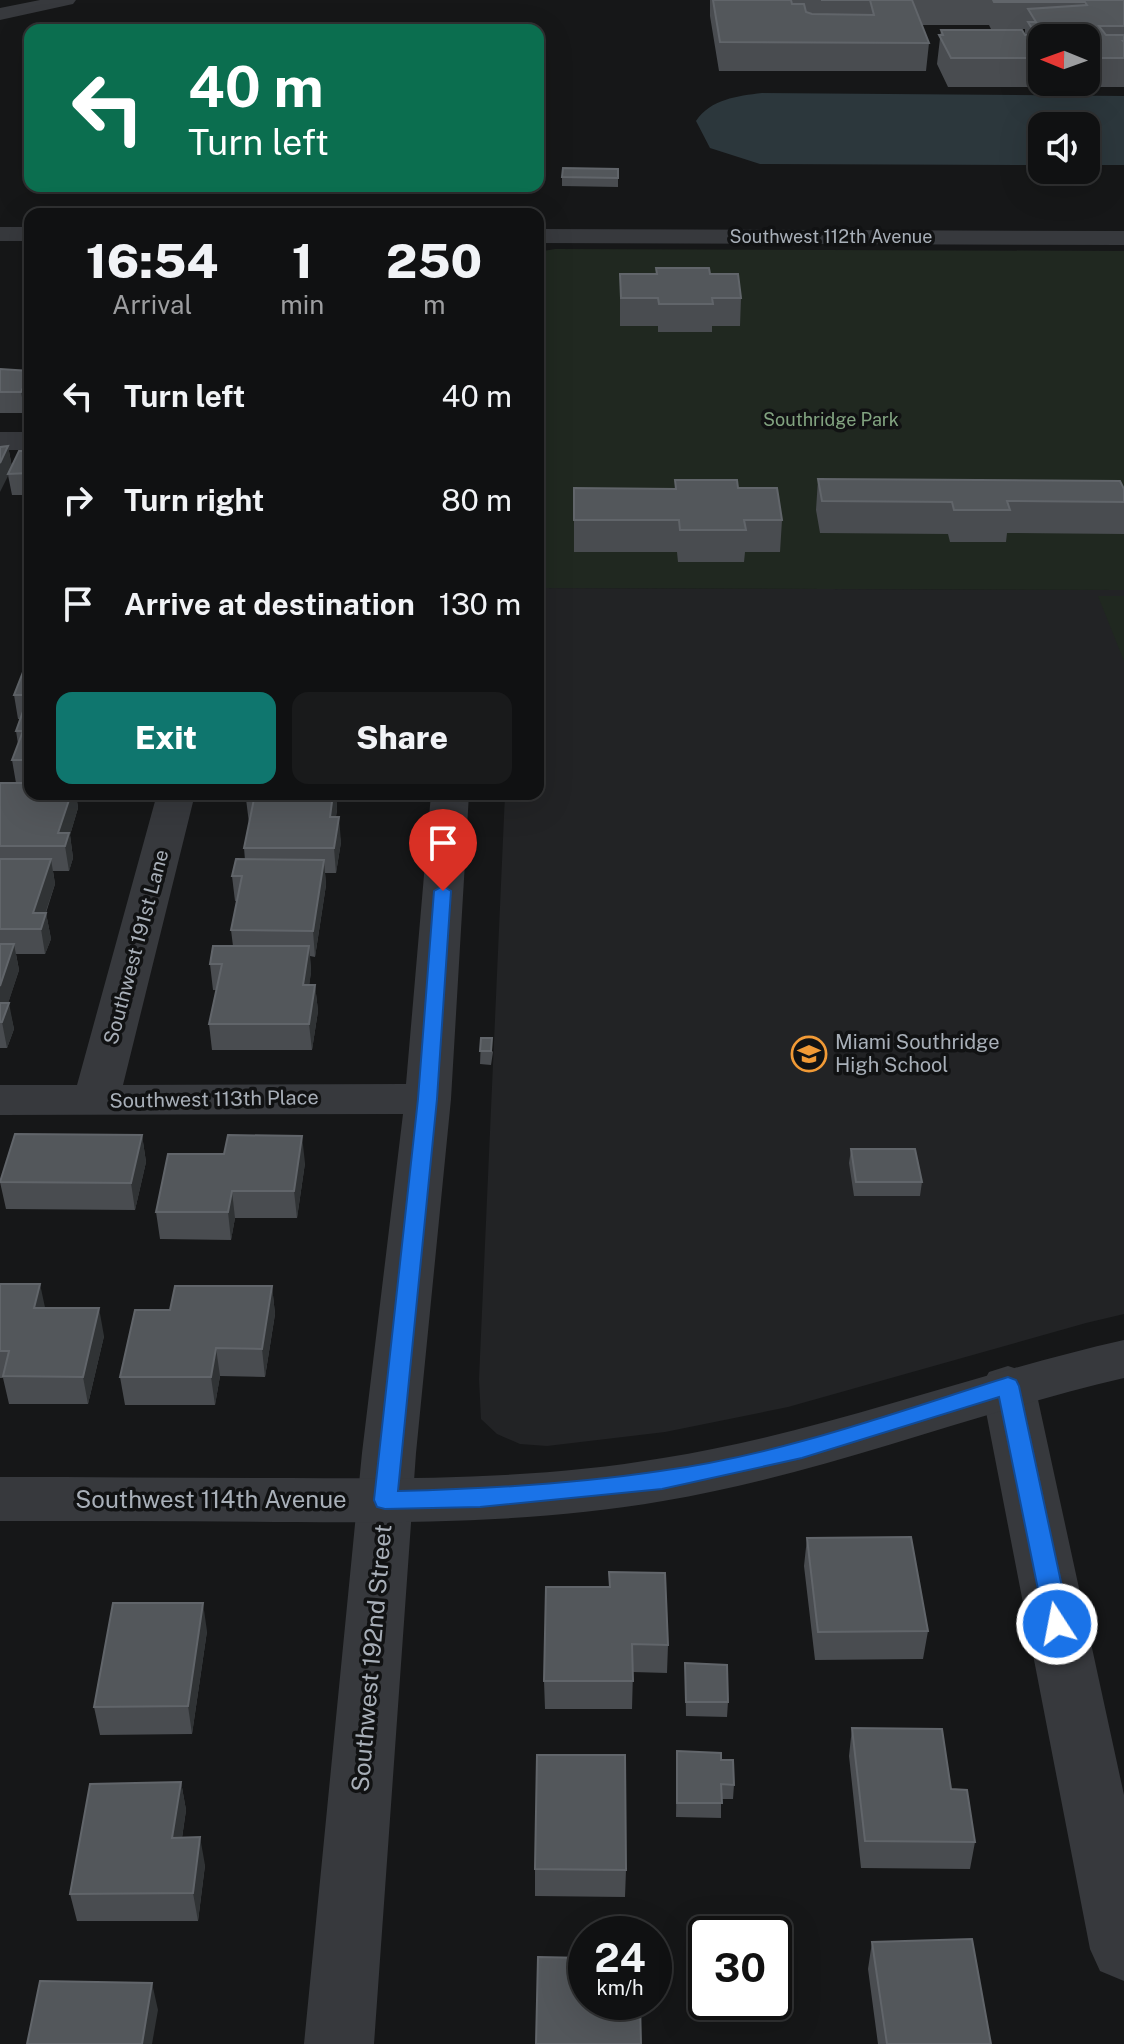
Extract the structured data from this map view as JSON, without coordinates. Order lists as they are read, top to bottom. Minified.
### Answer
{"streets":{"street":["Southwest 112th Avenue","Southwest 191st Lane","Southwest 113th Place","Southwest 114th Avenue","Southwest 192nd Street"]},"crossings":[["Southwest 191st Lane","Southwest 113th Place"],["Southwest 113th Place","Southwest 192nd Street"],["Southwest 114th Avenue","Southwest 192nd Street"]],"parks":["Southridge Park"],"places":{"school or university":["Miami Southridge High School"]},"north":"left","page":{"turn":["40 m","Turn left"],"eta":["16:54","Arrival","1","min","250","m"],"list":[{"name":"Turn left","value":"40 m"},{"name":"Turn right","value":"80 m"},{"name":"Arrive at destination","value":"130 m"}],"buttons":["Exit","Share"],"speed":"24 km/h","limit":"30"}}
